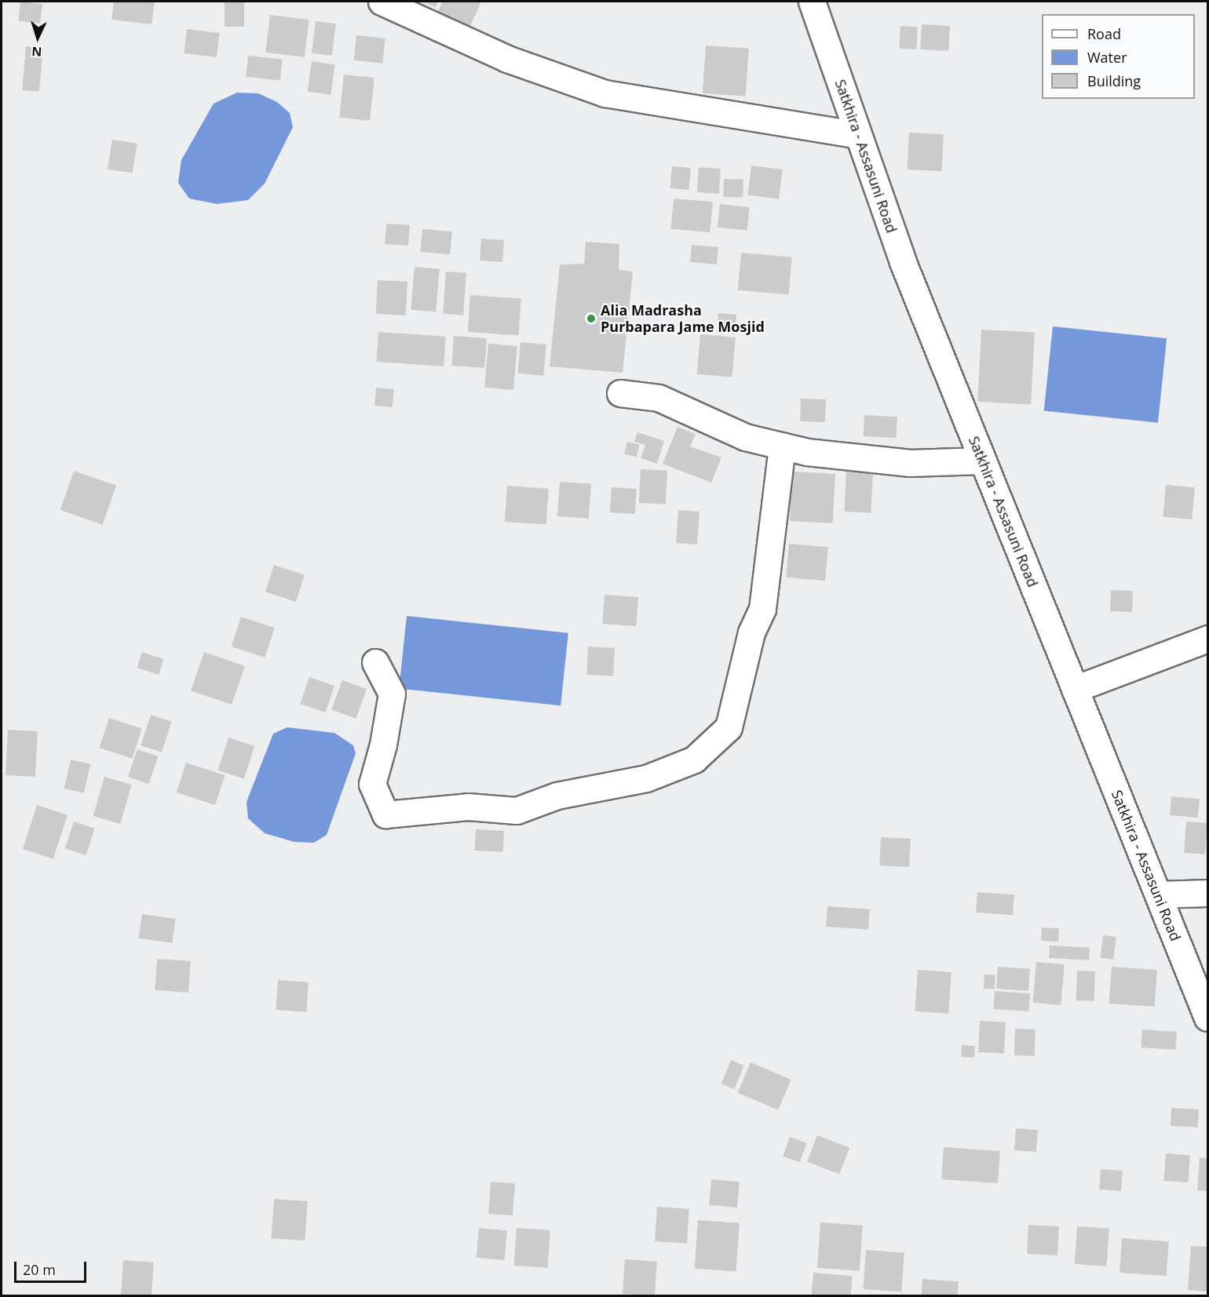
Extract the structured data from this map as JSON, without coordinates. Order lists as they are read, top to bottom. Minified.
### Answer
{"streets":{"main road":["Satkhira - Assasuni Road"]},"places":["Alia Madrasha Purbapara Jame Mosjid"],"legend":["Road","Water","Building"],"scale_bar":"20 m","north":"bottom"}
